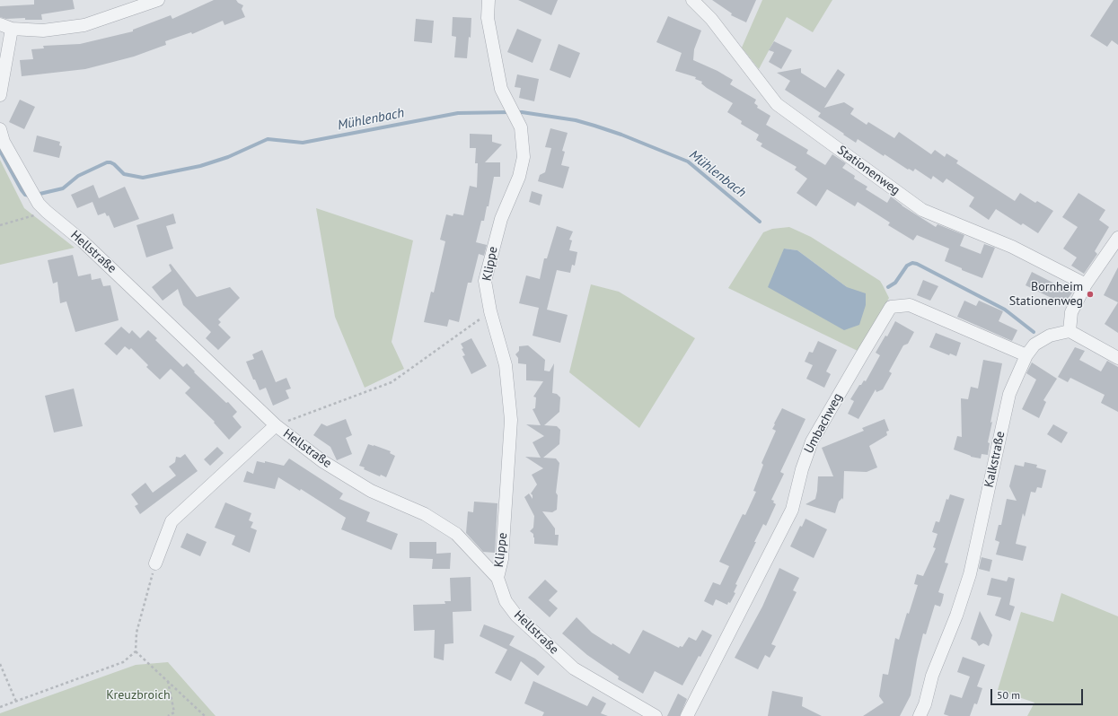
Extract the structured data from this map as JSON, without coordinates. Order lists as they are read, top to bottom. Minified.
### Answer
{"streets":{"street":["Stationenweg","Hellstraße","Klippe","Umbachweg","Kalkstraße"]},"crossings":[["Hellstraße","Klippe"],["Umbachweg","Kalkstraße"]],"water":["Mühlenbach"],"parks":["Kreuzbroich"],"places":["Bornheim Stationenweg"],"scale_bar":"50 m"}
